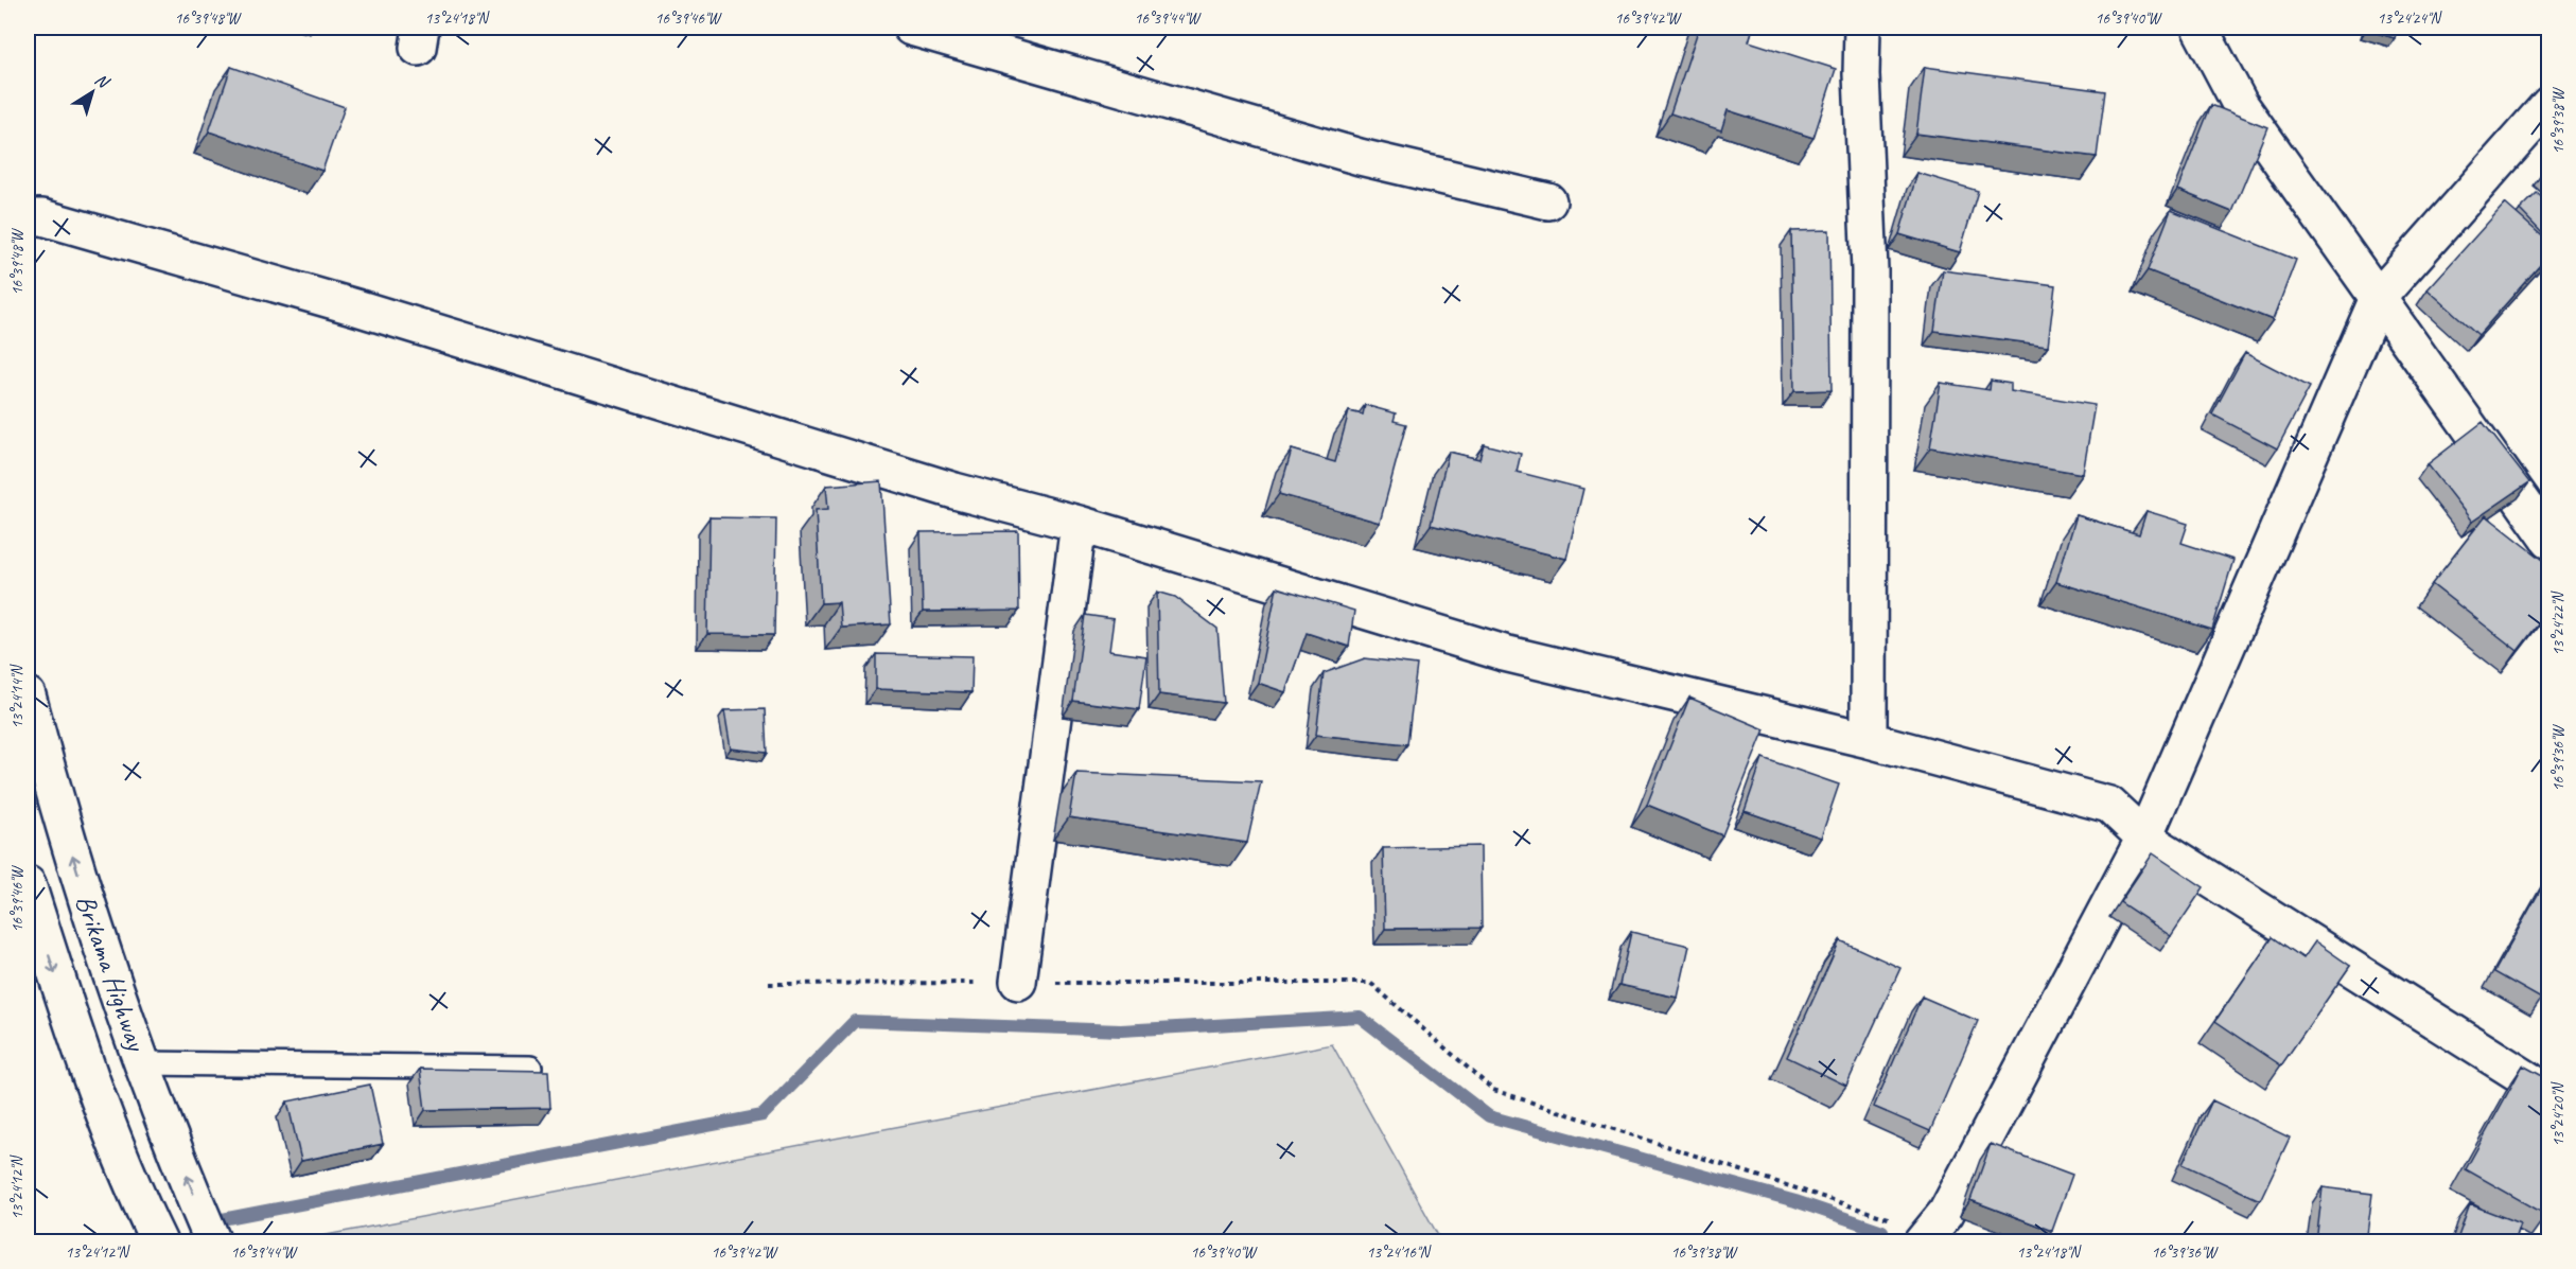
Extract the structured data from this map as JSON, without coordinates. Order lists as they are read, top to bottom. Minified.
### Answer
{"streets":{"main road":["Brikama Highway"]},"north":"top right","coordinates":["16°39'48\"W","13°24'18\"N","16°39'46\"W","16°39'44\"W","16°39'42\"W","16°39'40\"W","13°24'24\"N","16°39'38\"W","13°24'22\"N","13°24'14\"N","16°39'36\"W","13°24'20\"N","13°24'12\"N","13°24'16\"N"]}
